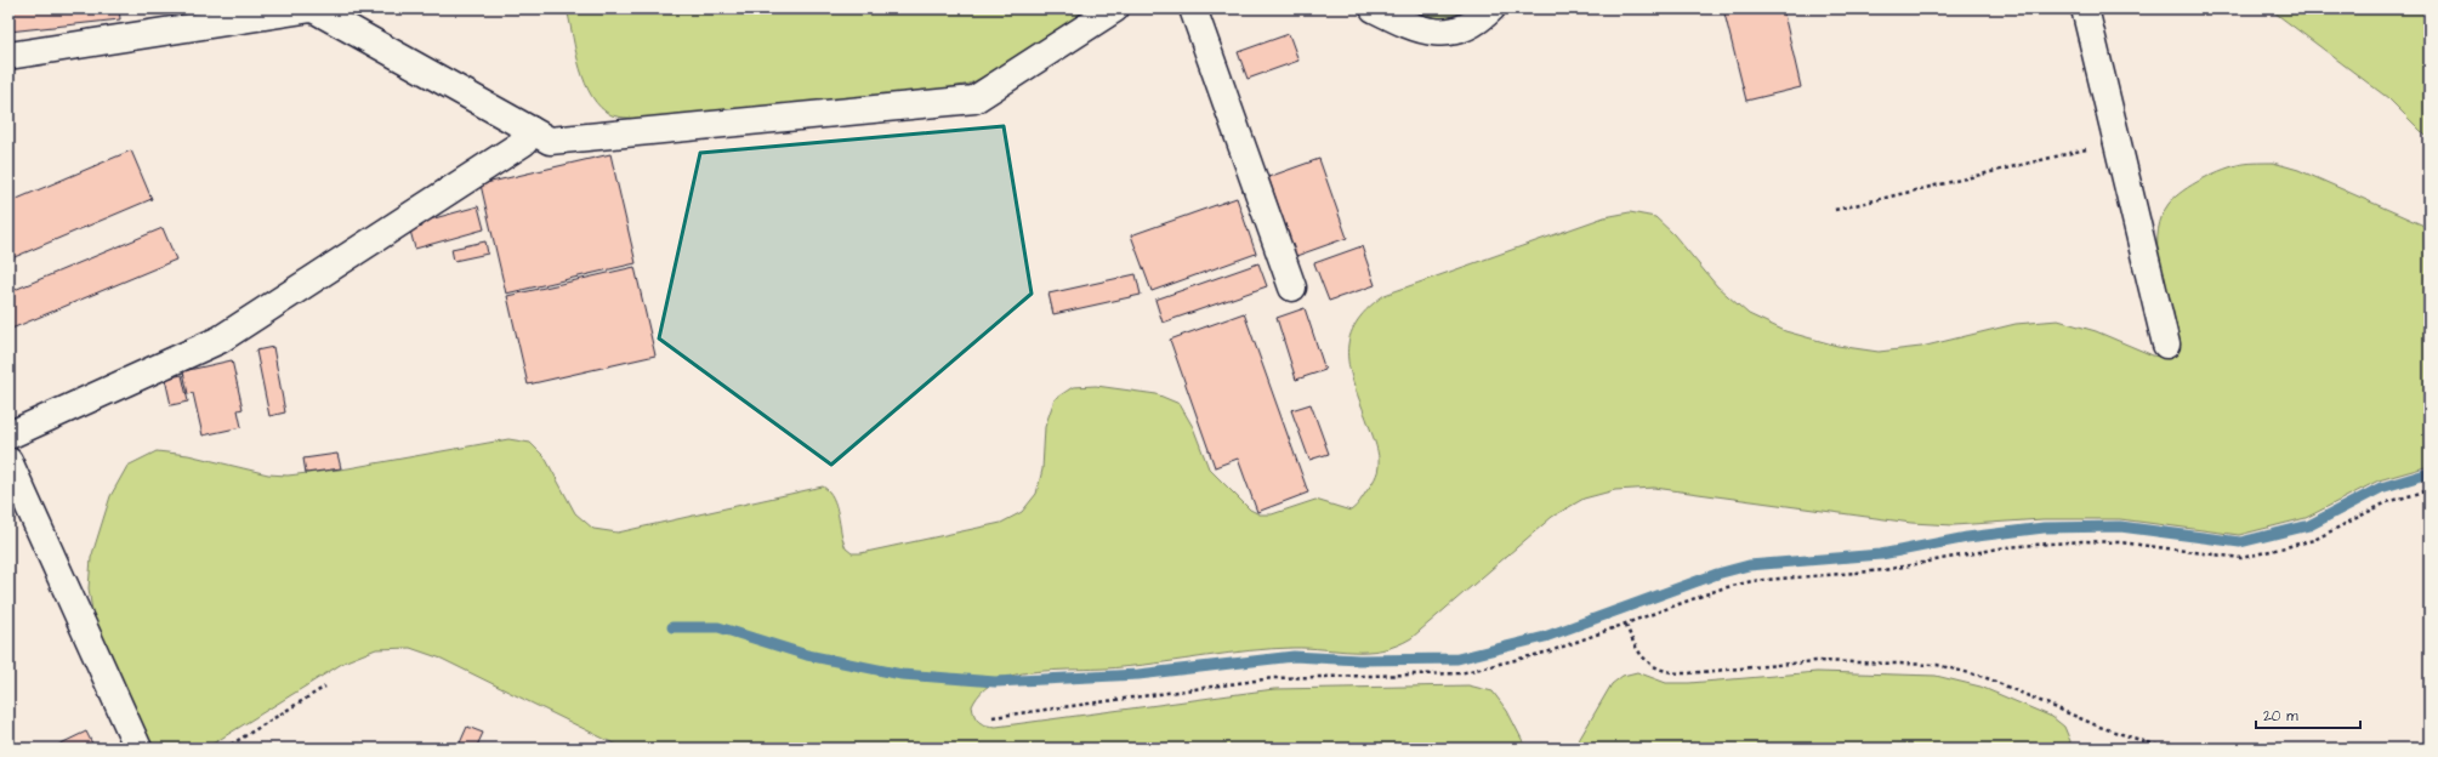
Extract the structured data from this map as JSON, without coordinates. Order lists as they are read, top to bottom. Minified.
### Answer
{"scale_bar":"20 m"}
